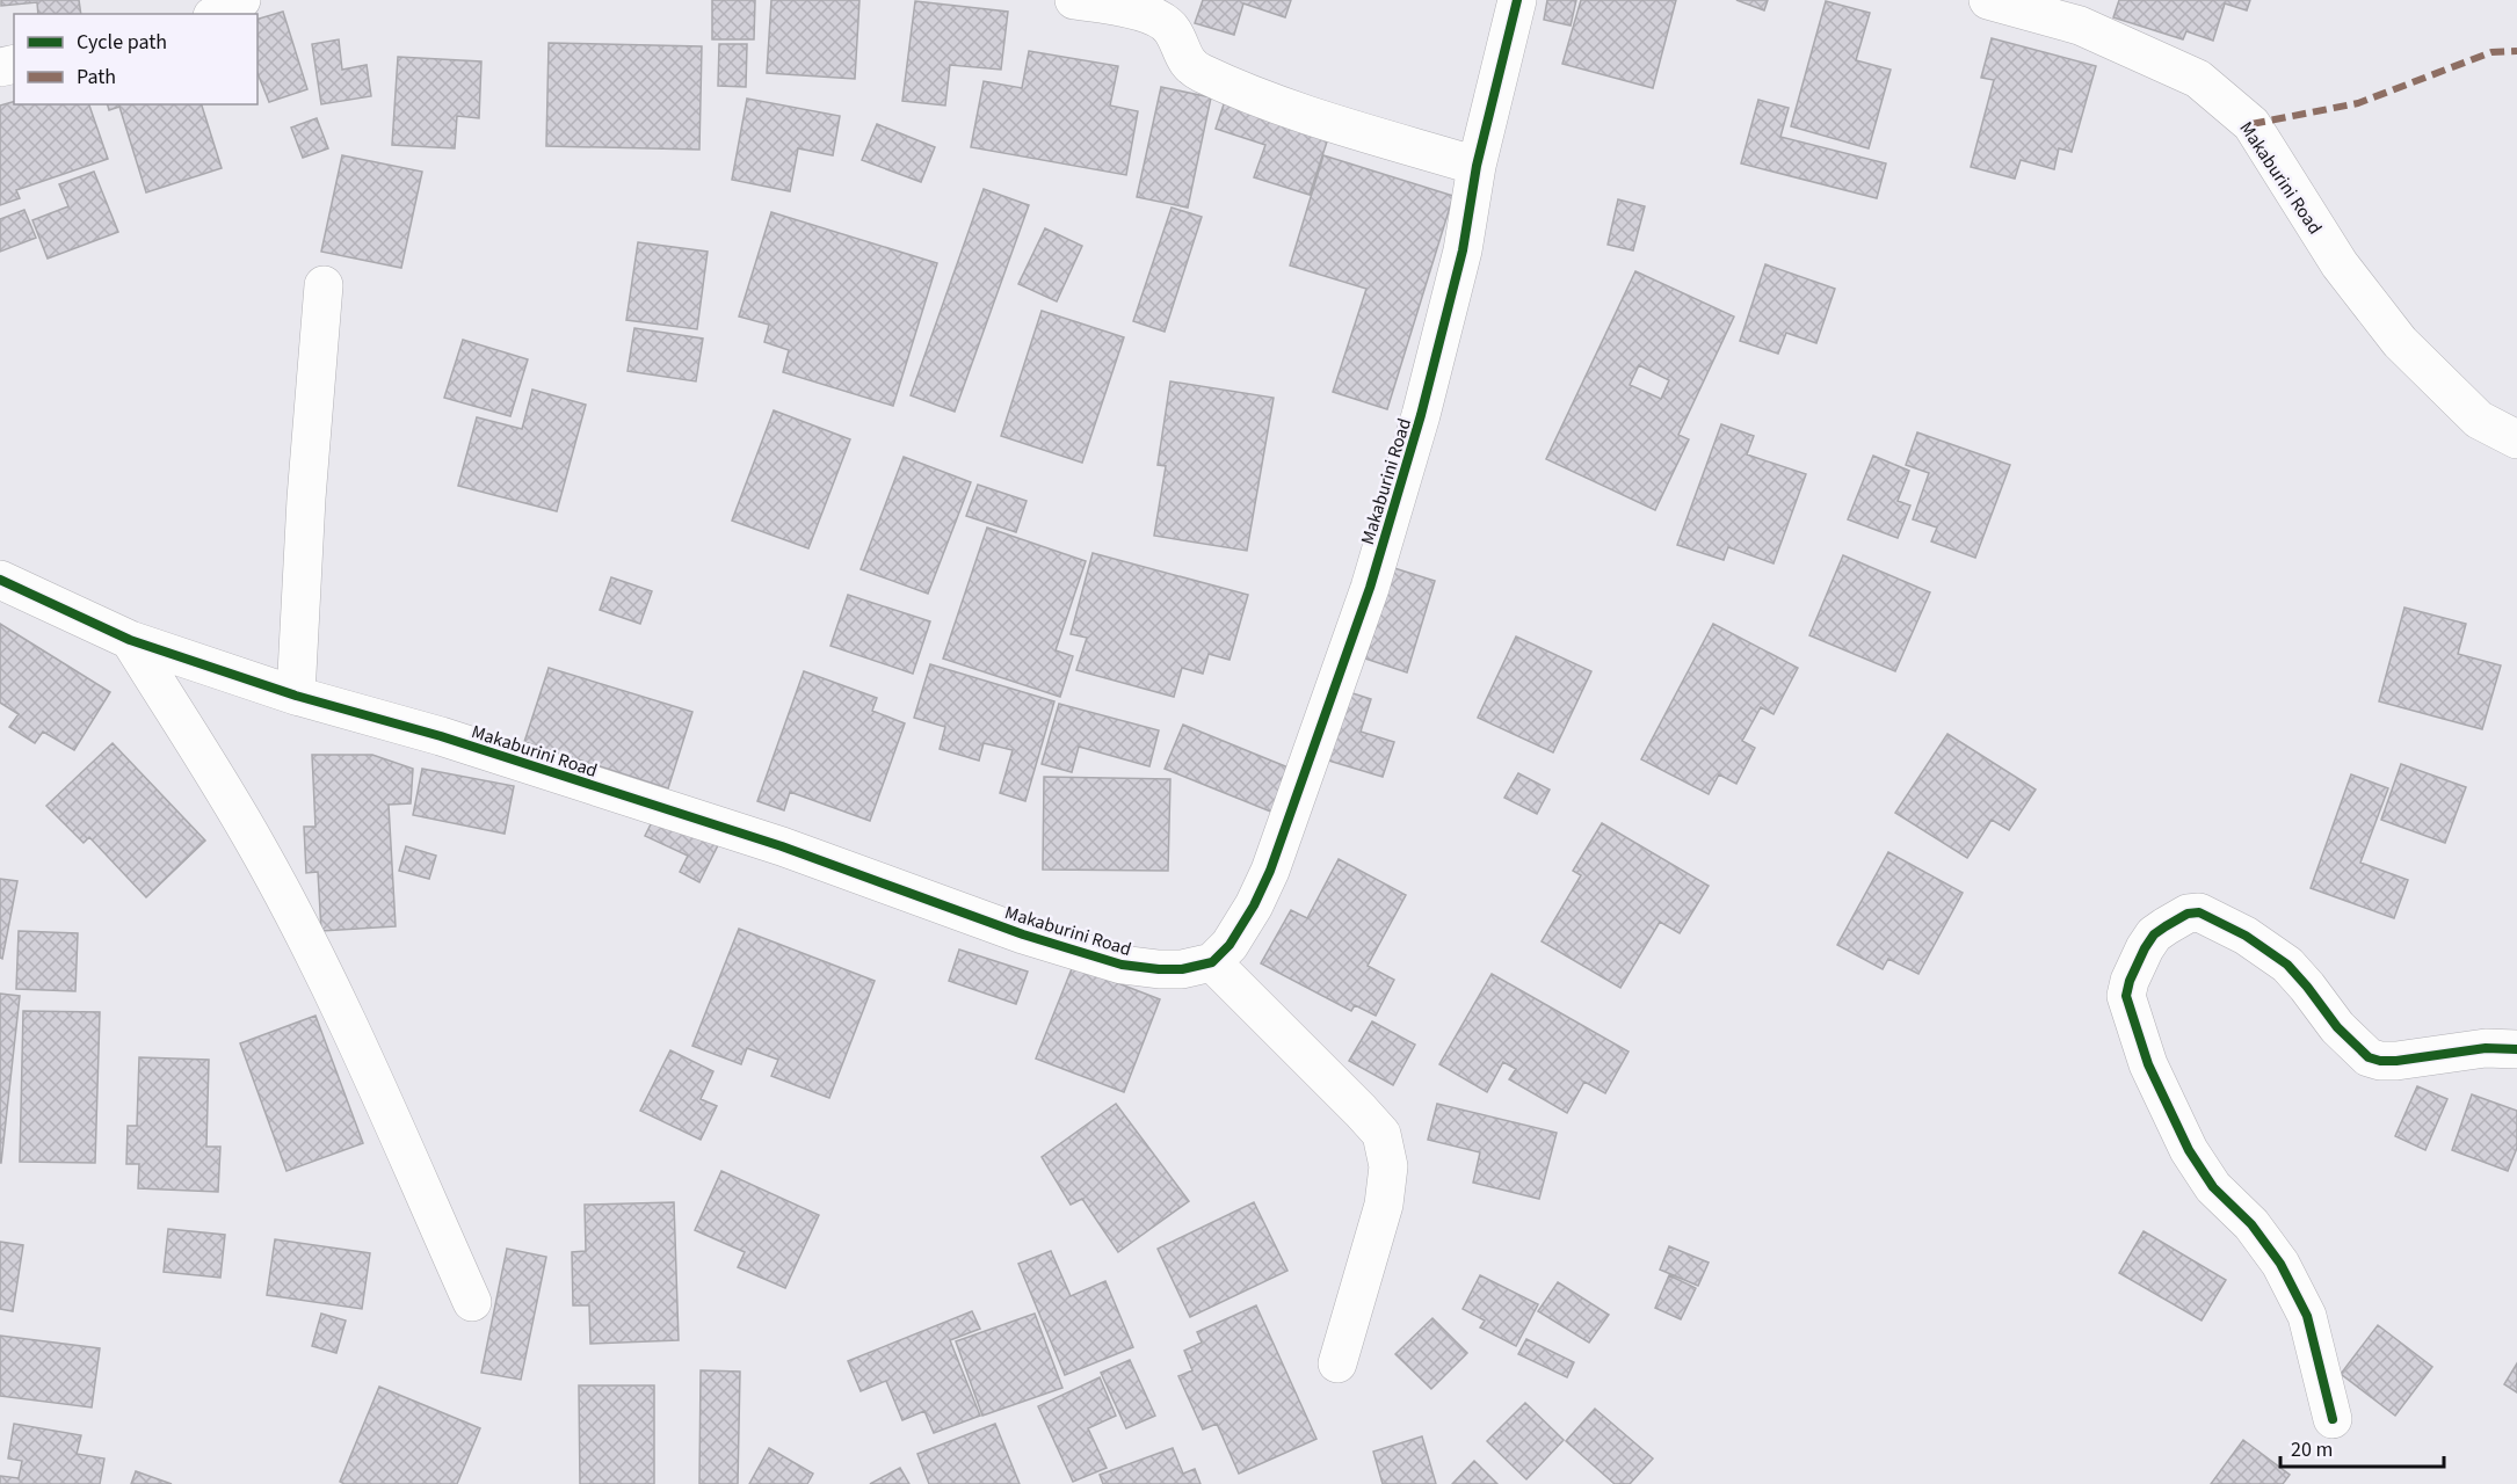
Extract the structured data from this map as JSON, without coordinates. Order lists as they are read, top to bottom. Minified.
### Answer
{"streets":{"street":["Makaburini Road"]},"legend":["Cycle path","Path"],"scale_bar":"20 m"}
